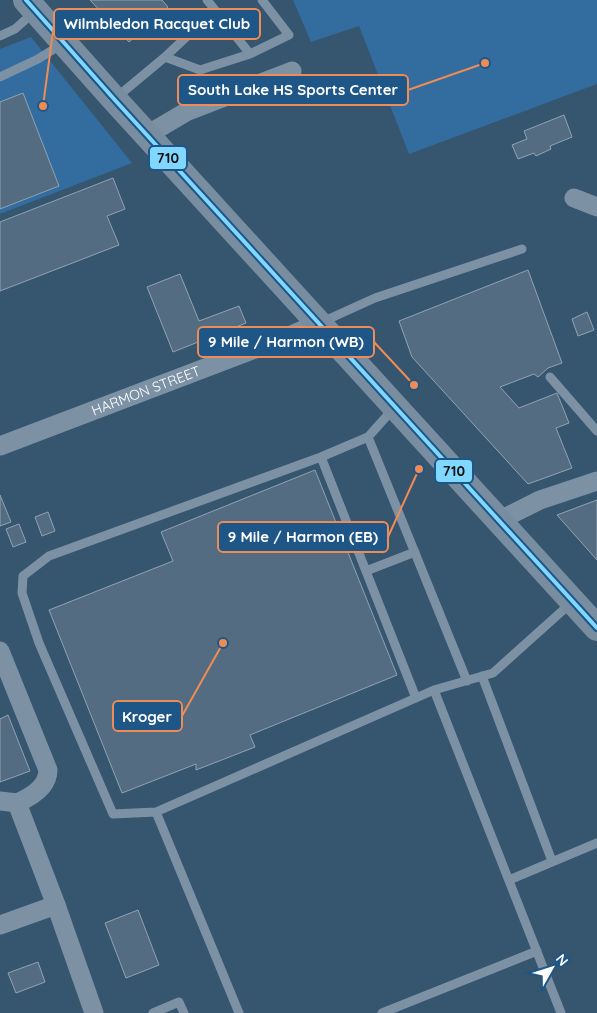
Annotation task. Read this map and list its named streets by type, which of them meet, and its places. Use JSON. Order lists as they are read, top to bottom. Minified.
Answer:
{"streets":{"street":["HARMON STREET"]},"places":["South Lake HS Sports Center","Wilmbledon Racquet Club","9 Mile / Harmon (WB)","9 Mile / Harmon (EB)","Kroger"],"lines":["transit line 710"],"north":"top right"}
